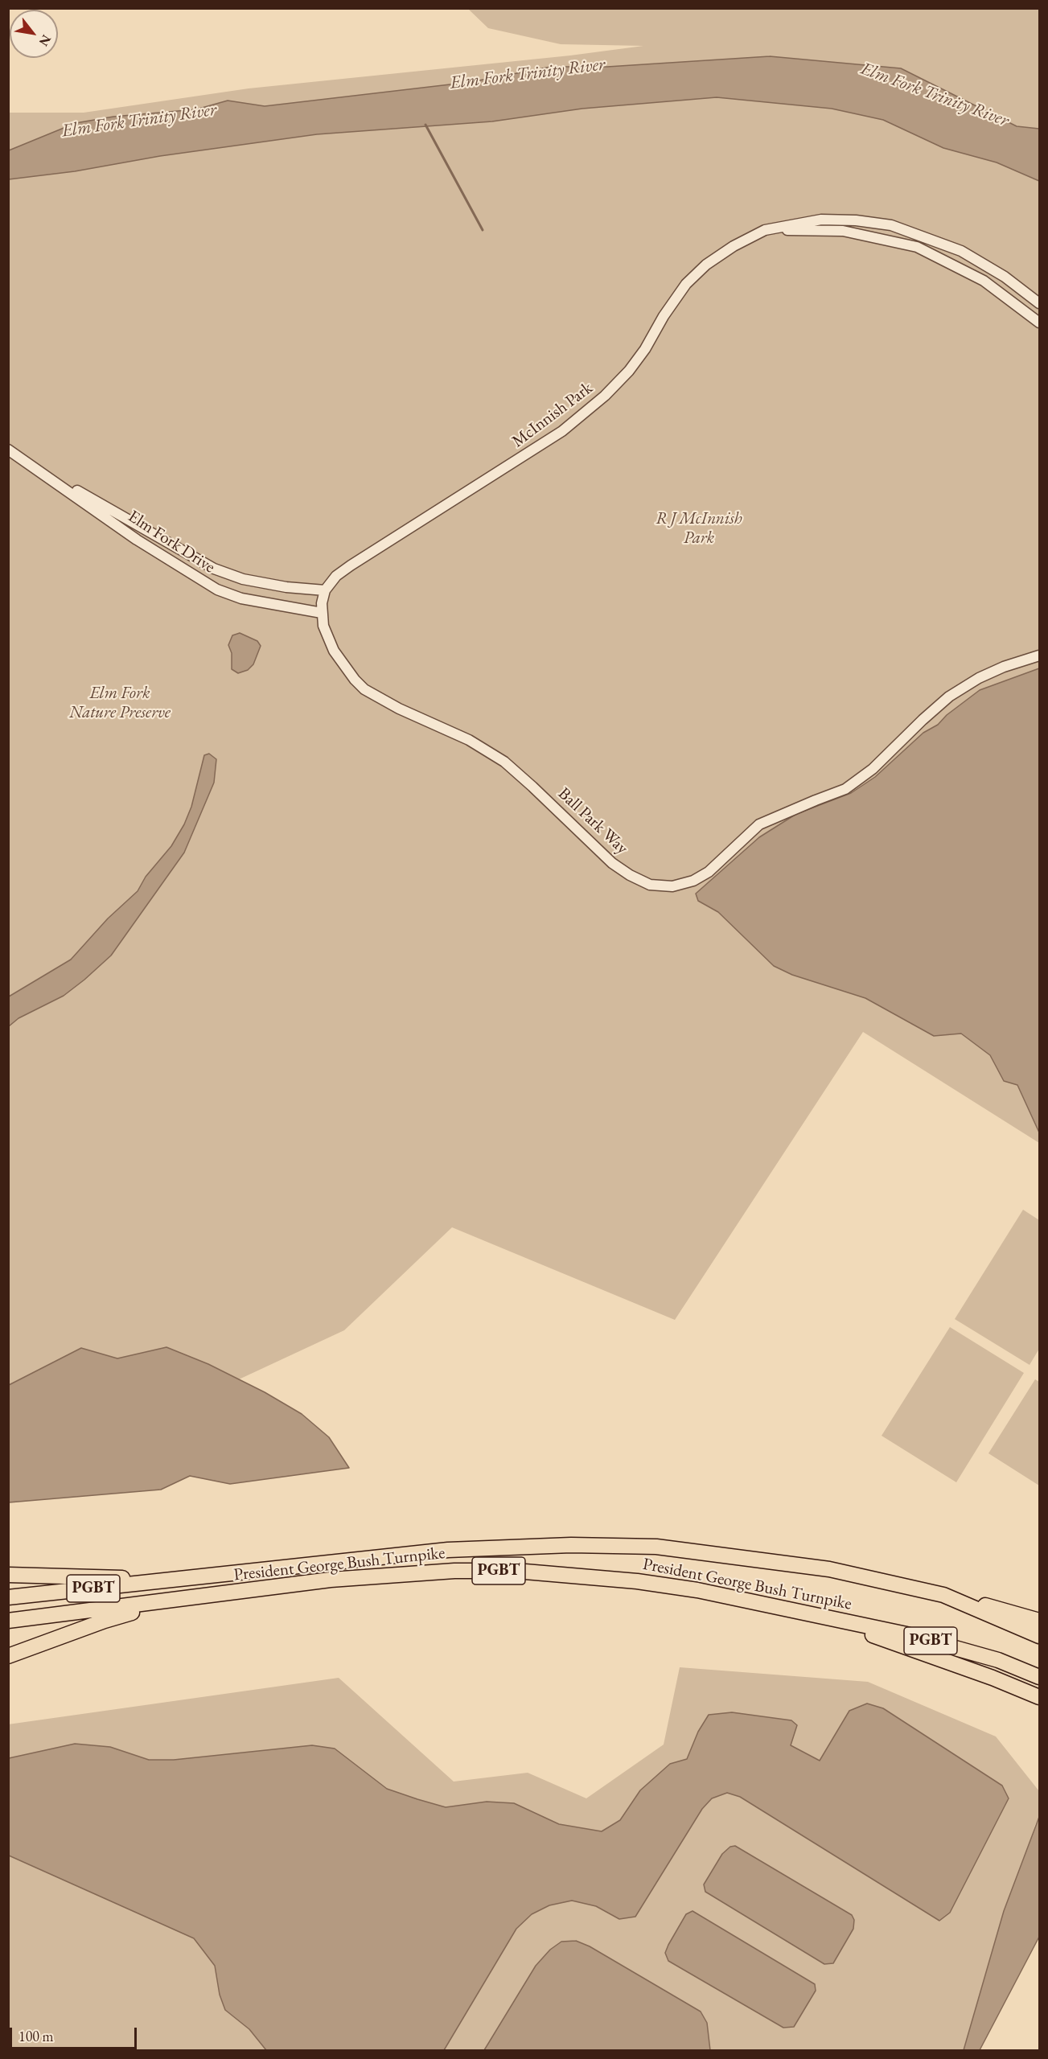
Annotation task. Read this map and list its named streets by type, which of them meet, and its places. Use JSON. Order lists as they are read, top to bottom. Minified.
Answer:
{"streets":{"highway":["President George Bush Turnpike","PGBT"],"street":["McInnish Park","Elm Fork Drive","Ball Park Way"]},"crossings":[["McInnish Park","Elm Fork Drive"],["McInnish Park","Ball Park Way"],["Elm Fork Drive","Ball Park Way"]],"water":["Elm Fork Trinity River"],"parks":["R J McInnish Park","Elm Fork Nature Preserve"],"scale_bar":"100 m","north":"bottom right"}
